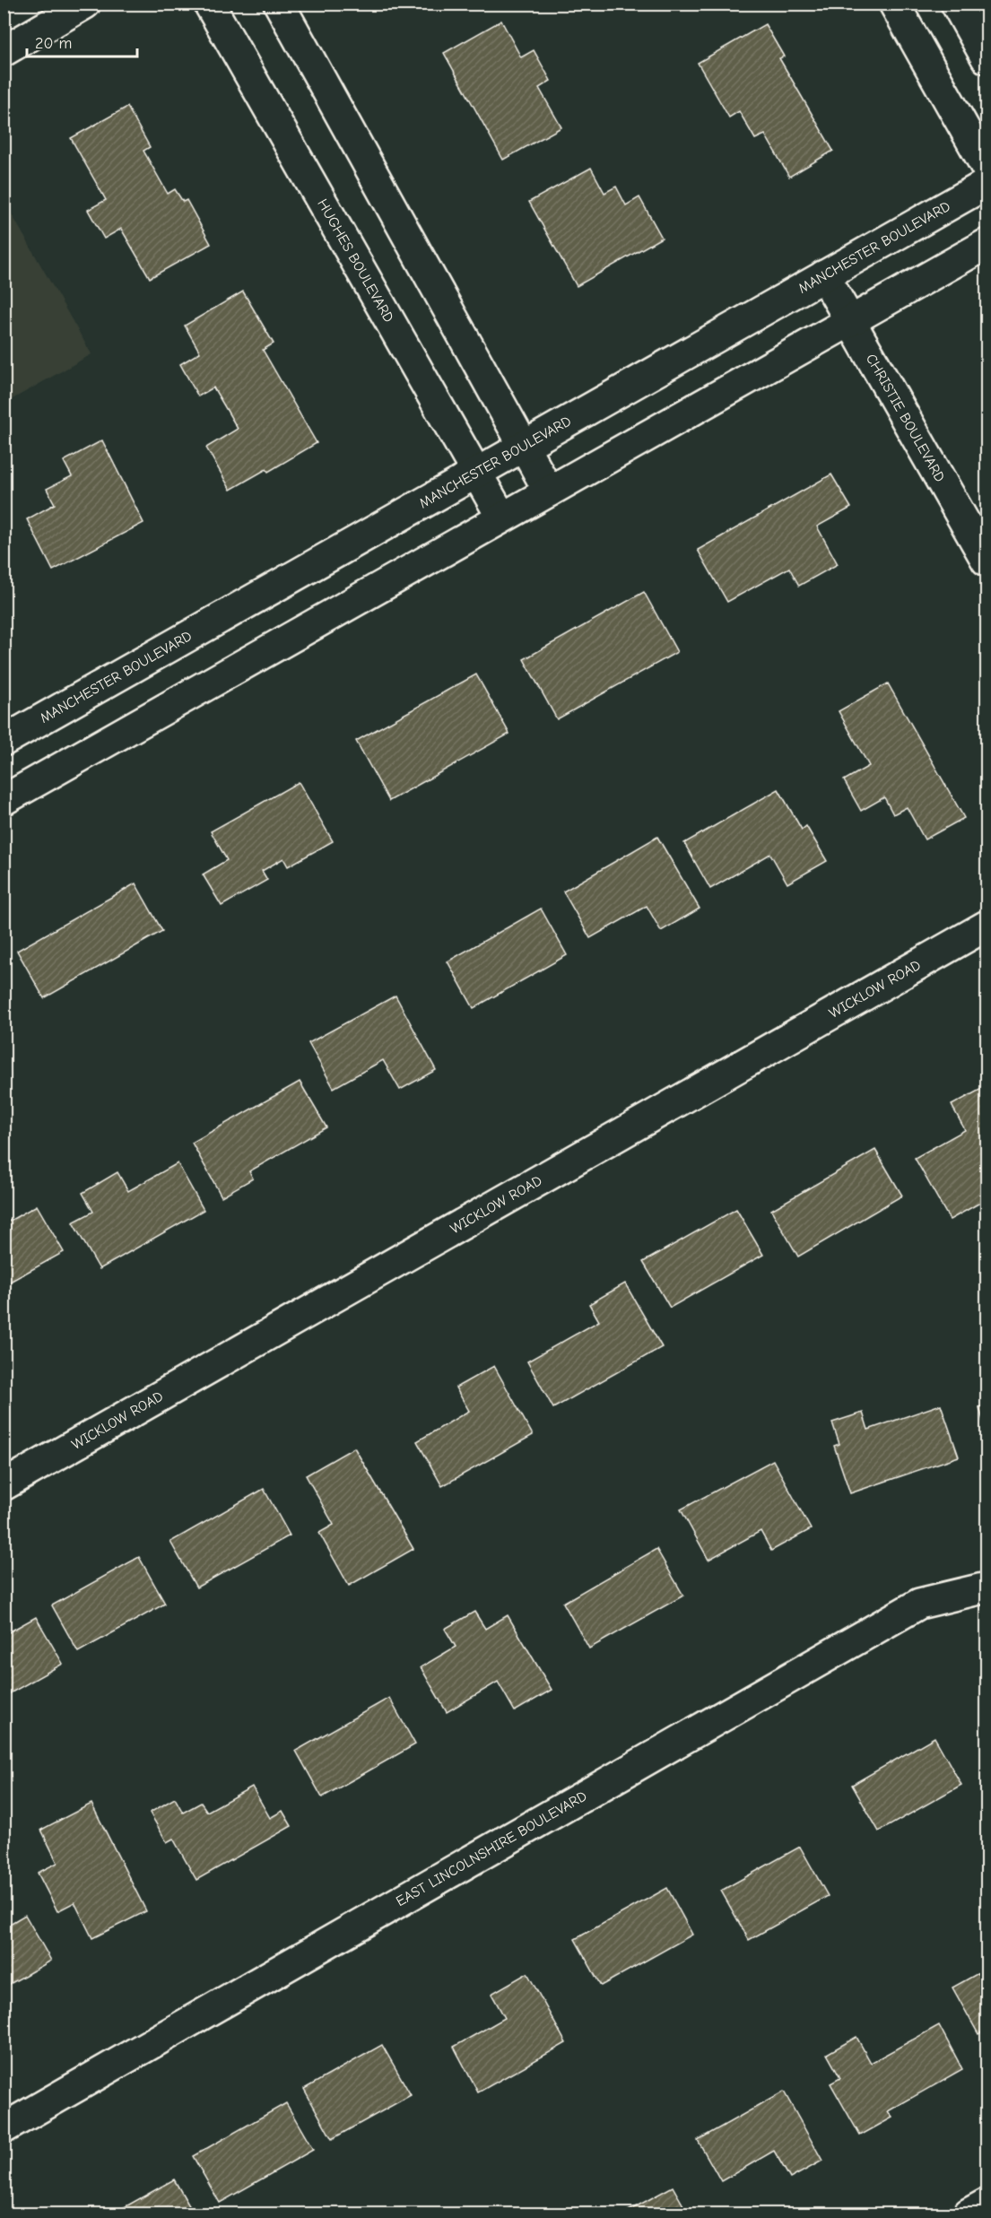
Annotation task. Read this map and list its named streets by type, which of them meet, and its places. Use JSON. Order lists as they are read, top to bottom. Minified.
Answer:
{"streets":{"street":["MANCHESTER BOULEVARD","HUGHES BOULEVARD","CHRISTIE BOULEVARD","WICKLOW ROAD","EAST LINCOLNSHIRE BOULEVARD"]},"crossings":[["MANCHESTER BOULEVARD","HUGHES BOULEVARD"],["MANCHESTER BOULEVARD","CHRISTIE BOULEVARD"]],"scale_bar":"20 m"}
